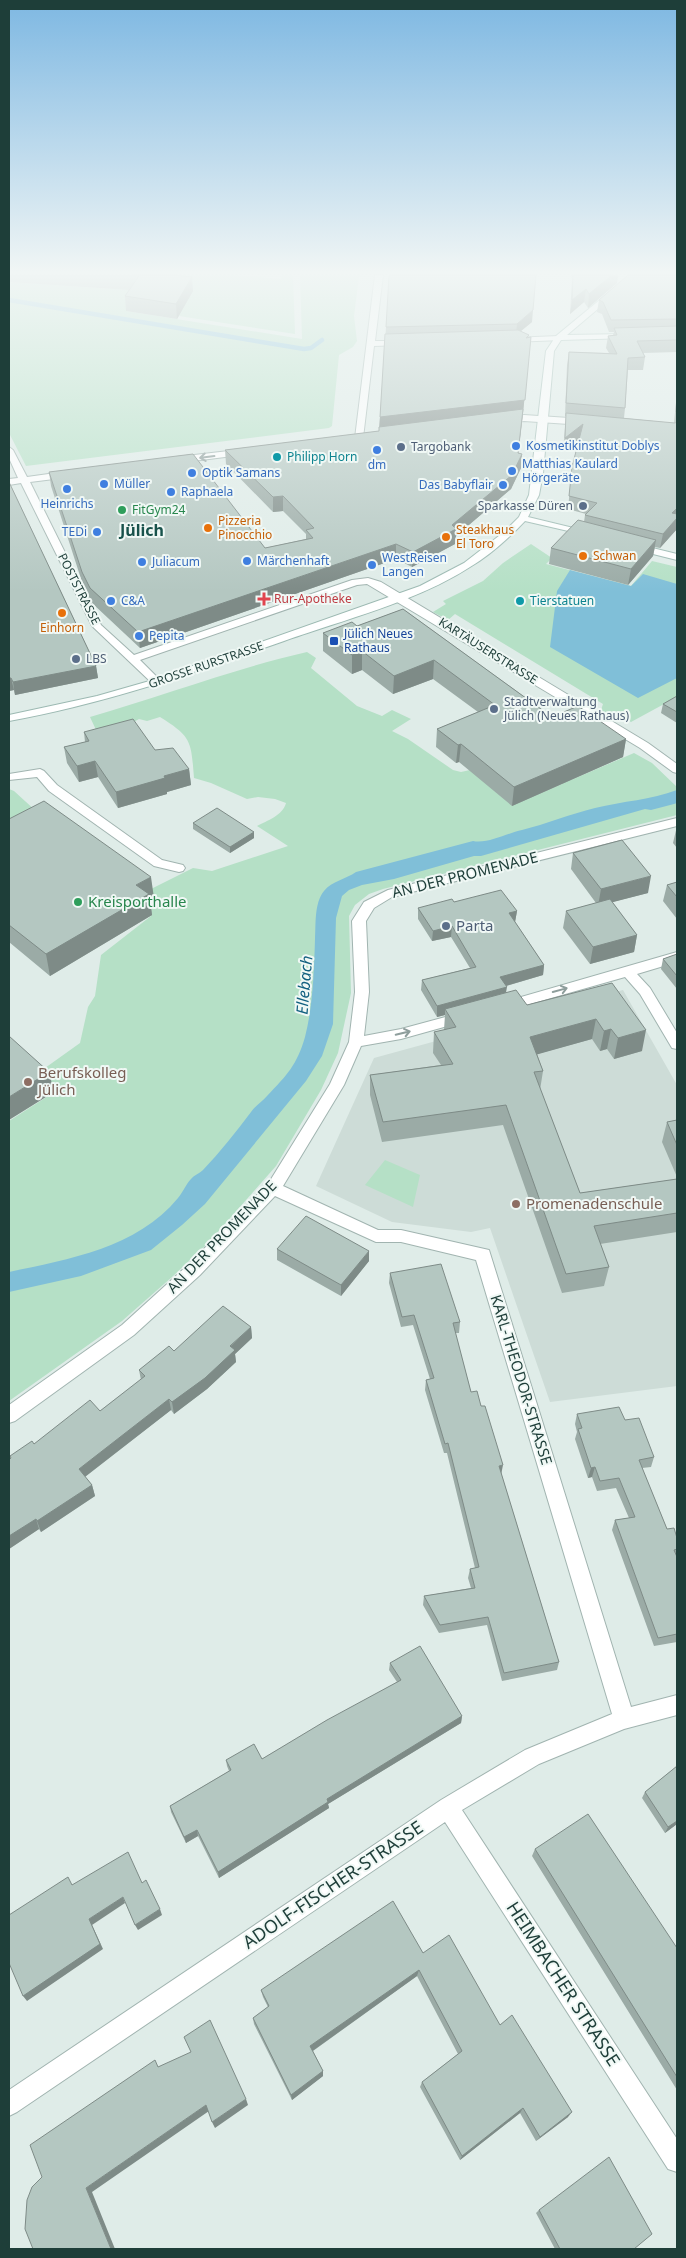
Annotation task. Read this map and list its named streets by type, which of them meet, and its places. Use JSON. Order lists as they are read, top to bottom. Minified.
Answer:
{"streets":{"street":["POSTSTRASSE","KARTÄUSERSTRASSE","GROSSE RURSTRASSE","AN DER PROMENADE","KARL-THEODOR-STRASSE","ADOLF-FISCHER-STRASSE","HEIMBACHER STRASSE"]},"crossings":[["POSTSTRASSE","GROSSE RURSTRASSE"],["KARTÄUSERSTRASSE","GROSSE RURSTRASSE"],["AN DER PROMENADE","KARL-THEODOR-STRASSE"],["KARL-THEODOR-STRASSE","ADOLF-FISCHER-STRASSE"],["ADOLF-FISCHER-STRASSE","HEIMBACHER STRASSE"]],"districts":["Jülich"],"water":["Ellebach"],"places":{"other":["Kosmetikinstitut Doblys","Targobank","dm","Philipp Horn","Matthias Kaulard Hörgeräte","Optik Samans","Müller","Das Babyflair","Heinrichs","Raphaela","Sparkasse Düren","FitGym24","Pizzeria Pinocchio","TEDi","Steakhaus El Toro","Schwan","Märchenhaft","Juliacum","WestReisen Langen","C&A","Tierstatuen","Einhorn","Pepita","LBS","Stadtverwaltung Jülich (Neues Rathaus)","Kreisporthalle","Parta","Berufskolleg Jülich","Promenadenschule"],"health":["Rur-Apotheke"],"transit":["Jülich Neues Rathaus"]}}
